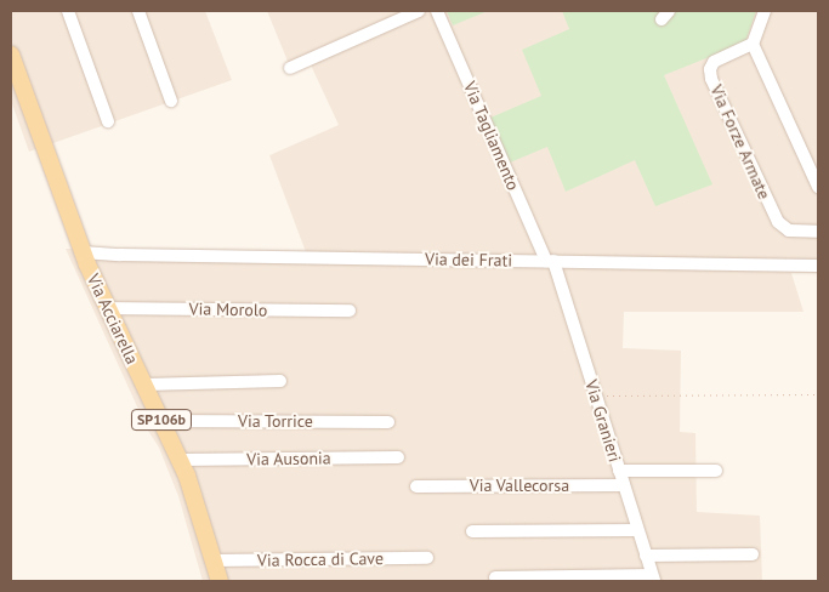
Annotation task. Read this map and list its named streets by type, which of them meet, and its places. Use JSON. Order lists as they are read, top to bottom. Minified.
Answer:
{"streets":{"main road":["Via Acciarella","SP106b"],"street":["Via Tagliamento","Via Forze Armate","Via dei Frati","Via Morolo","Via Torrice","Via Granieri","Via Ausonia","Via Vallecorsa","Via Rocca di Cave"]},"crossings":[["Via Tagliamento","Via dei Frati"],["Via Tagliamento","Via Granieri"],["Via dei Frati","Via Acciarella"],["Via dei Frati","Via Granieri"],["Via Morolo","Via Acciarella"],["Via Acciarella","Via Torrice"],["Via Acciarella","Via Ausonia"],["Via Acciarella","Via Rocca di Cave"],["Via Granieri","Via Vallecorsa"]]}
